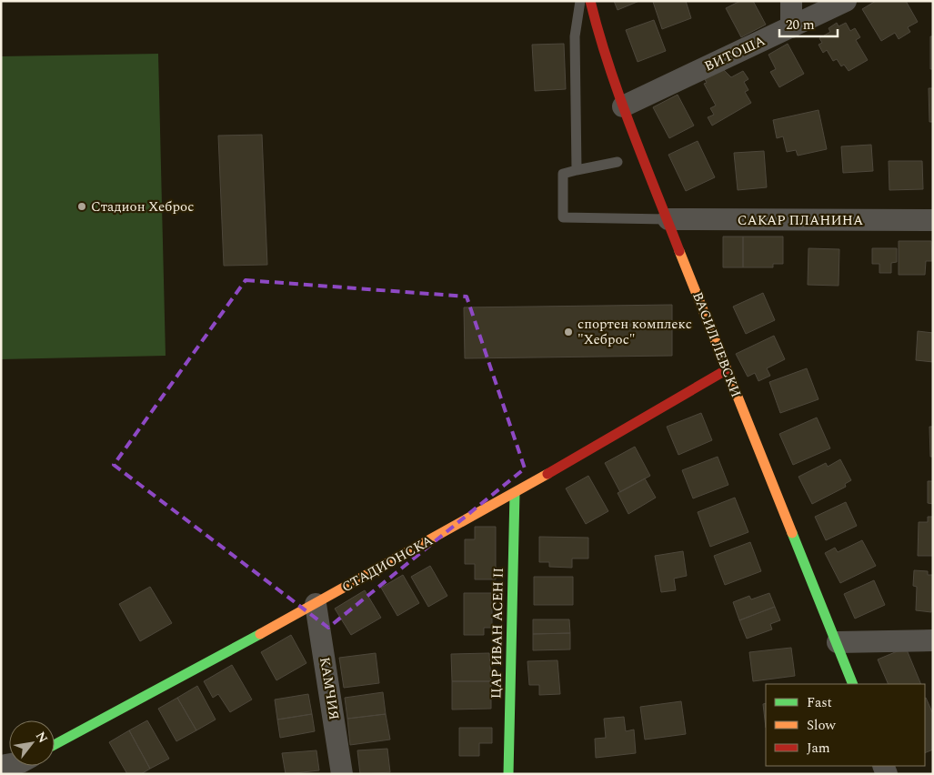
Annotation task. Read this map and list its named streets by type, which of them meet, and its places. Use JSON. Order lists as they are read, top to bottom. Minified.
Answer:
{"streets":{"street":["ВИТОША","САКАР ПЛАНИНА","ВАСИЛ ЛЕВСКИ","СТАДИОНСКА","ЦАР ИВАН АСЕН II","КАМЧИЯ"]},"crossings":[["ВИТОША","ВАСИЛ ЛЕВСКИ"],["САКАР ПЛАНИНА","ВАСИЛ ЛЕВСКИ"],["ВАСИЛ ЛЕВСКИ","СТАДИОНСКА"],["СТАДИОНСКА","ЦАР ИВАН АСЕН II"],["СТАДИОНСКА","КАМЧИЯ"]],"places":["Стадион Хеброс","спортен комплекс \"Хеброс\""],"legend":["Fast","Slow","Jam"],"scale_bar":"20 m","north":"top right"}
